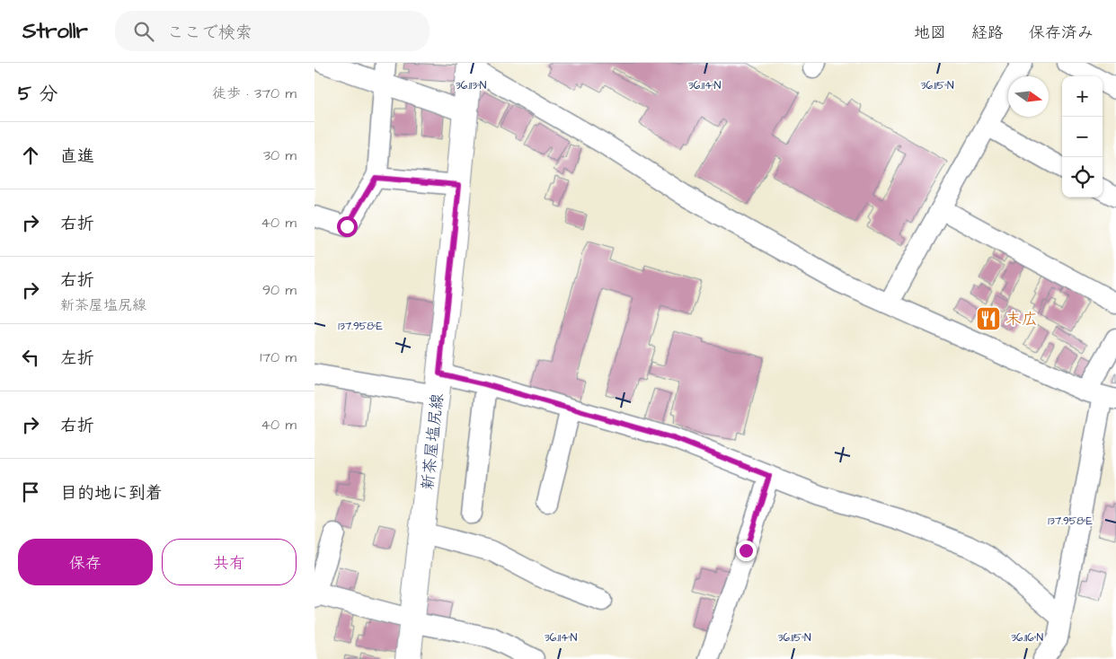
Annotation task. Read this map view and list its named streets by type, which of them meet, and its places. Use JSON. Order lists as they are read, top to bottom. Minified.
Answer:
{"streets":{"main road":["新茶屋塩尻線"]},"places":{"restaurant":["末広"]},"north":"right","page":{"header":"Strollr","search":"ここで検索","nav":["地図","経路","保存済み"],"heading":["5 分","徒歩 · 370 m"],"map_buttons":["+","−"],"list":[["直進","30 m"],["右折","40 m"],["右折","新茶屋塩尻線","90 m"],["左折","170 m"],["右折","40 m"],"目的地に到着"],"buttons":["保存","共有"]},"coordinates":["36.113°N","36.114°N","36.115°N","137.958°E","36.116°N"]}
